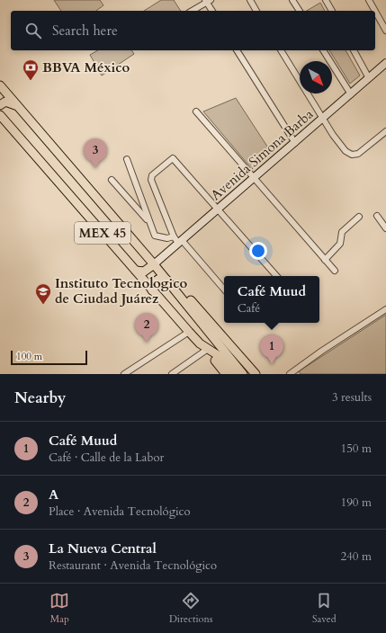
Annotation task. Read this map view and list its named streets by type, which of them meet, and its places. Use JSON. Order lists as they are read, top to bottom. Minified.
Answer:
{"streets":{"main road":["Avenida Simona Barba","MEX 45"]},"crossings":[["Avenida Simona Barba","MEX 45"]],"places":{"bank":["BBVA México"],"school or university":["Instituto Tecnologico de Ciudad Juárez"]},"scale_bar":"100 m","north":"bottom right","page":{"search":"Search here","pins":["3","2","1"],"popup":["Café Muud","Café"],"scale":"100 m","heading":["Nearby","3 results"],"list":[{"mark":"1","name":"Café Muud","note":"Café · Calle de la Labor","value":"150 m"},{"mark":"2","name":"A","note":"Place · Avenida Tecnológico","value":"190 m"},{"mark":"3","name":"La Nueva Central","note":"Restaurant · Avenida Tecnológico","value":"240 m"}],"nav":["Map","Directions","Saved"]}}
